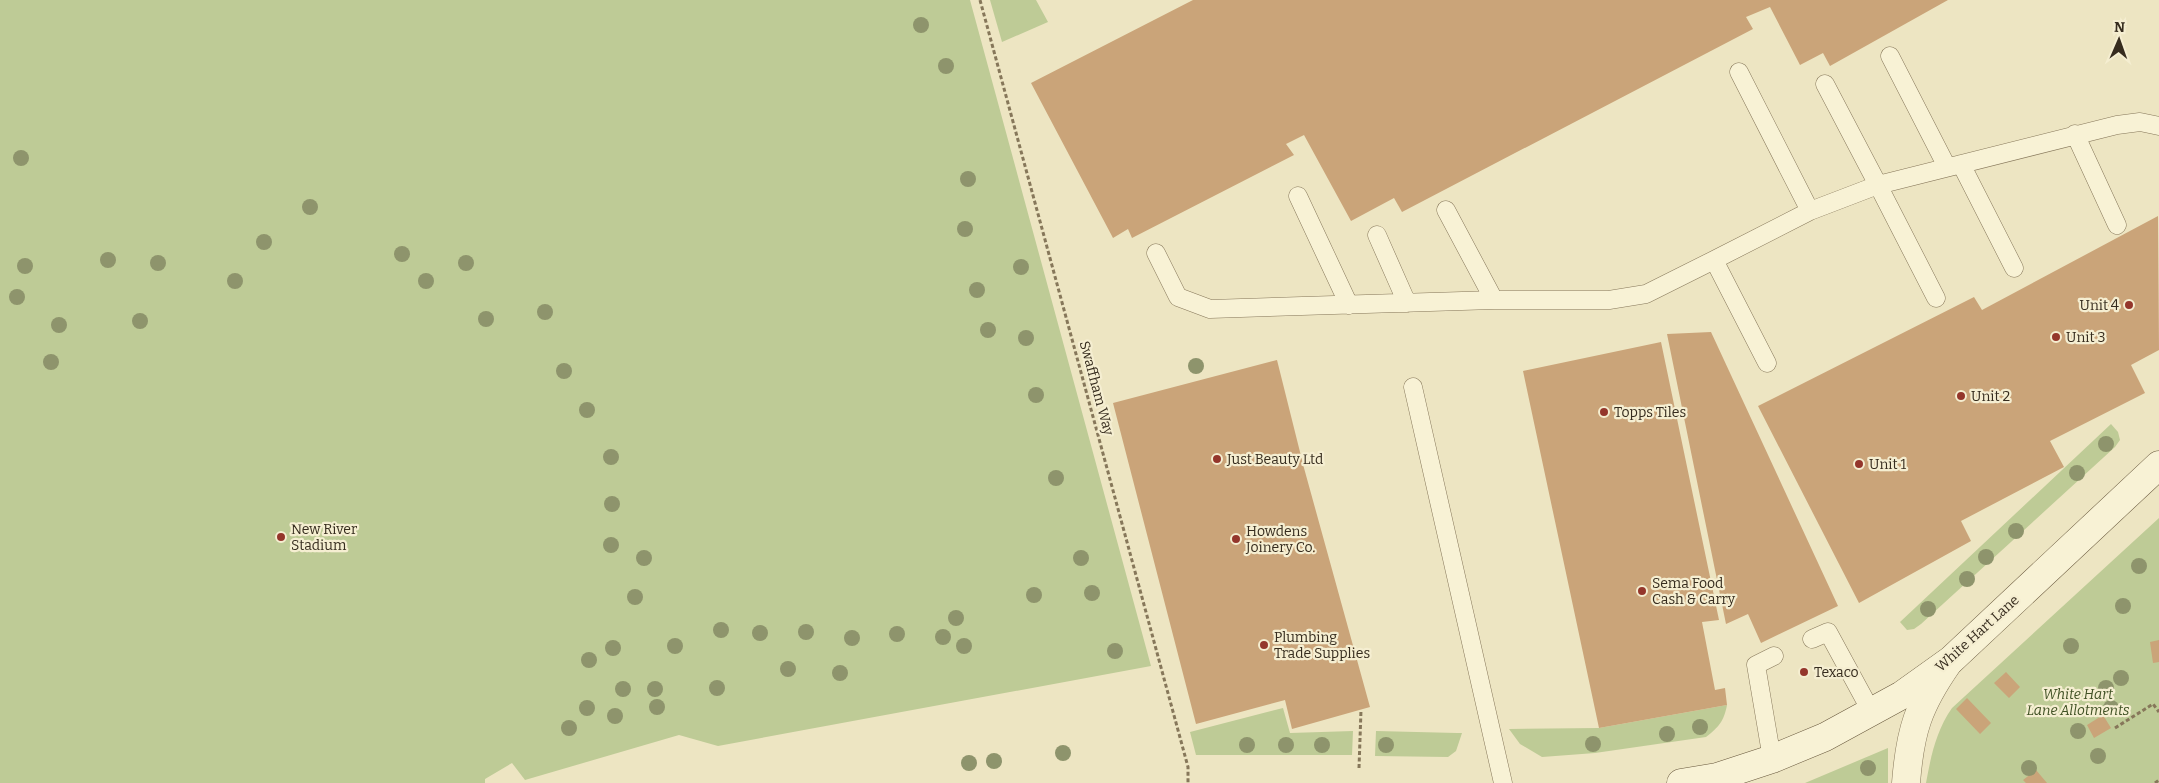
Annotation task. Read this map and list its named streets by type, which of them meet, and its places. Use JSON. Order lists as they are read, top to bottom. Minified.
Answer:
{"streets":{"street":["White Hart Lane"],"path":["Swaffham Way"]},"parks":["White Hart Lane Allotments"],"places":["Unit 4","Unit 3","Unit 2","Topps Tiles","Just Beauty Ltd","Unit 1","New River Stadium","Howdens Joinery Co.","Sema Food Cash & Carry","Plumbing Trade Supplies","Texaco"],"north":"top"}
